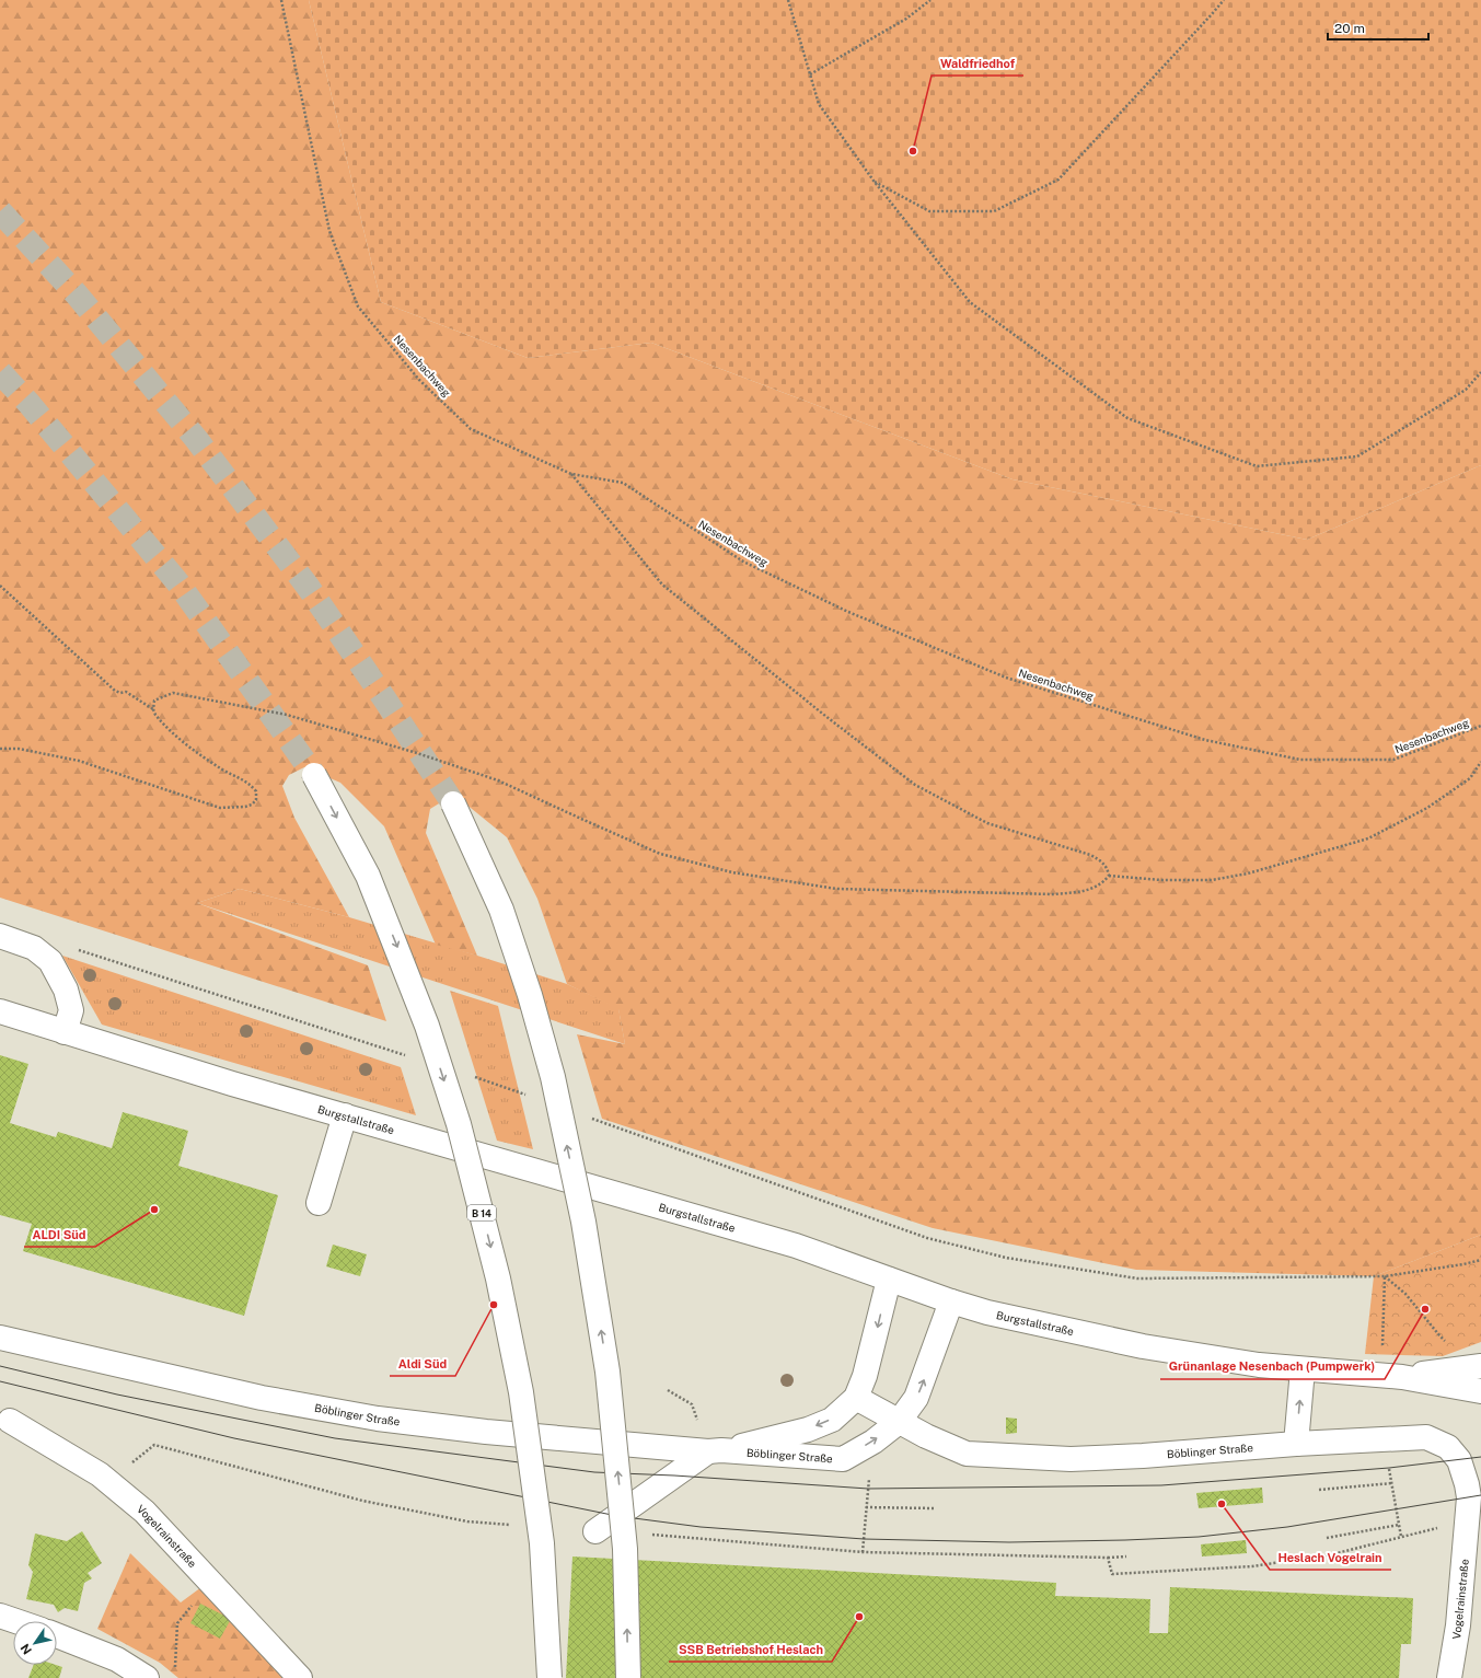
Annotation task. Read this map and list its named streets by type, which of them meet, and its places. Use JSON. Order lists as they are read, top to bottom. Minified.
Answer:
{"streets":{"main road":["Burgstallstraße","B 14","Böblinger Straße","Vogelrainstraße"],"path":["Nesenbachweg"]},"crossings":[["Burgstallstraße","Böblinger Straße"],["Böblinger Straße","Vogelrainstraße"]],"places":["Waldfriedhof","ALDI Süd","Aldi Süd","Grünanlage Nesenbach (Pumpwerk)","Heslach Vogelrain","SSB Betriebshof Heslach"],"scale_bar":"20 m","north":"bottom left"}
